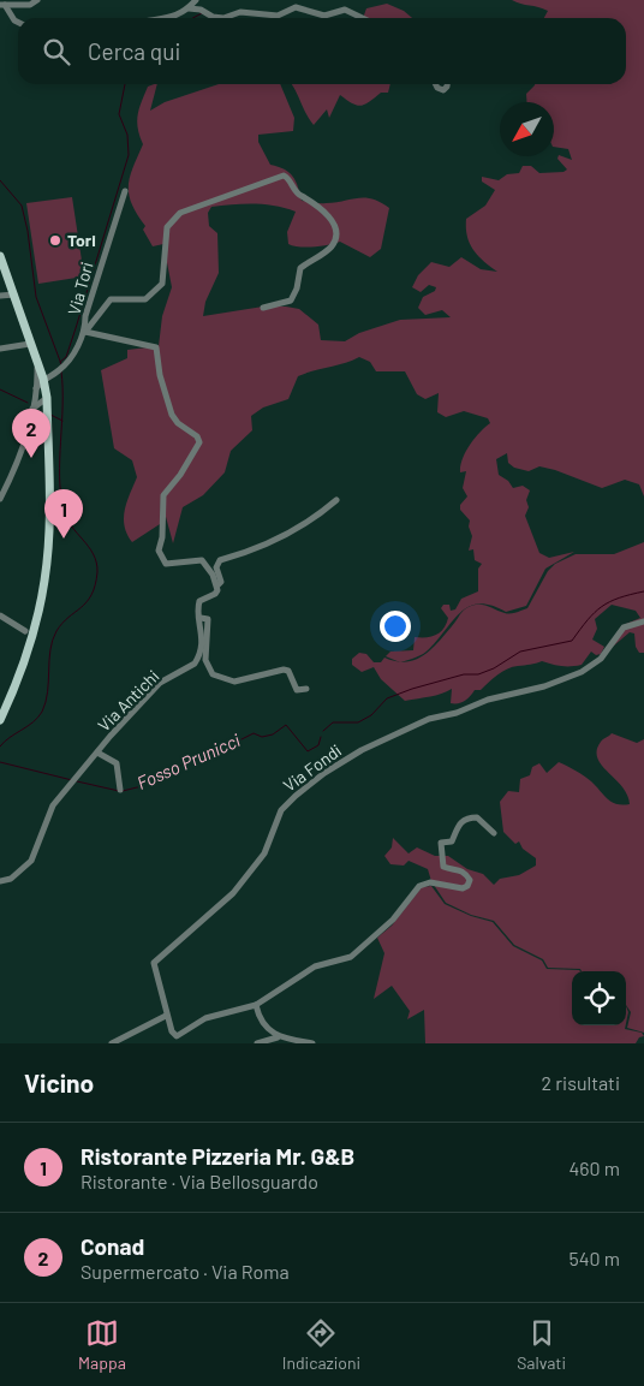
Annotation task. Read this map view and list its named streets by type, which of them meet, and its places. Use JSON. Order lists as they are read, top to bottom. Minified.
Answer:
{"streets":{"street":["Via Tori","Via Antichi","Via Fondi"]},"water":["Fosso Prunicci"],"places":["Tori"],"north":"bottom left","page":{"search":"Cerca qui","pins":["2","1"],"heading":["Vicino","2 risultati"],"list":[{"mark":"1","name":"Ristorante Pizzeria Mr. G&B","note":"Ristorante · Via Bellosguardo","value":"460 m"},{"mark":"2","name":"Conad","note":"Supermercato · Via Roma","value":"540 m"}],"nav":["Mappa","Indicazioni","Salvati"]}}
